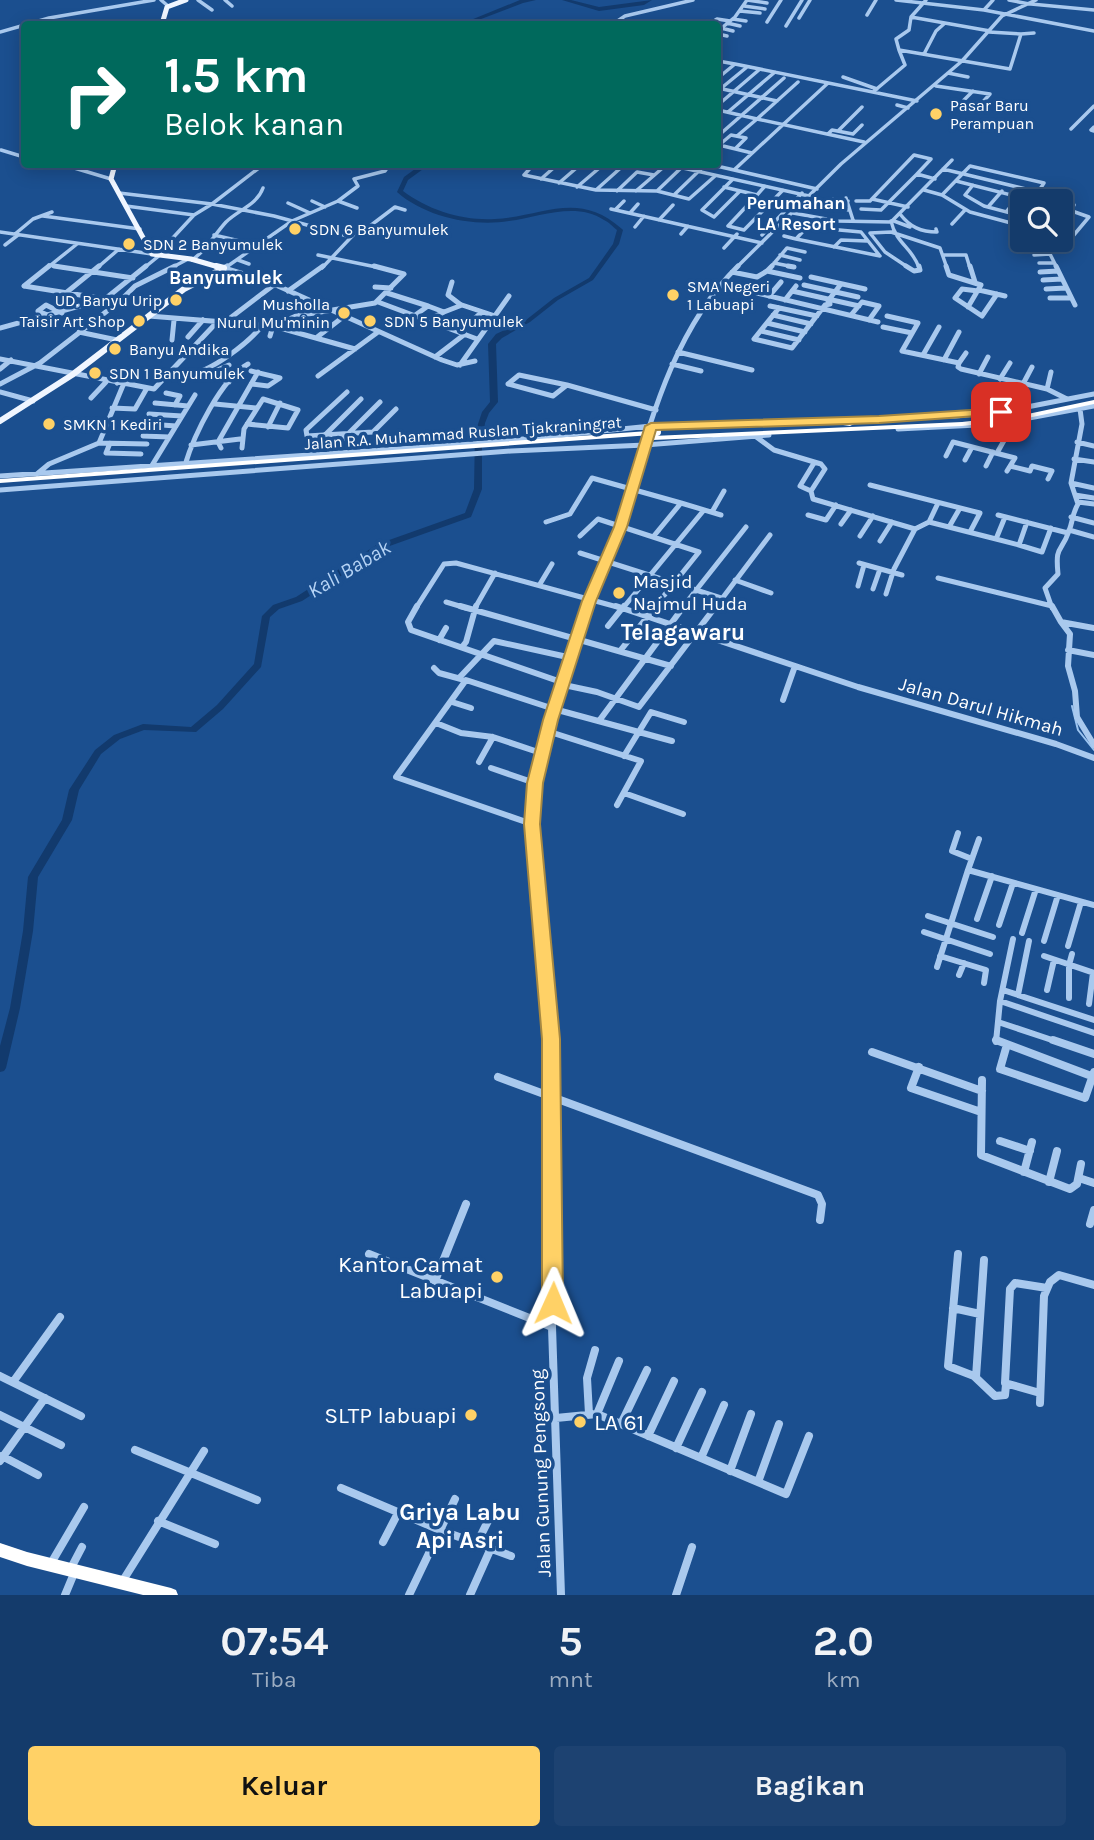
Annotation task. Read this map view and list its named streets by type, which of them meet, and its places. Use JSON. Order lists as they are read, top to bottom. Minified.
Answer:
{"streets":{"highway":["Jalan R.A. Muhammad Ruslan Tjakraningrat"],"street":["Jalan Darul Hikmah","Jalan Gunung Pengsong"]},"crossings":[["Jalan R.A. Muhammad Ruslan Tjakraningrat","Jalan Gunung Pengsong"],["Jalan Darul Hikmah","Jalan Gunung Pengsong"]],"districts":["Perumahan LA Resort","Banyumulek","Telagawaru","Griya Labu Api Asri"],"water":["Kali Babak"],"places":["Pasar Baru Perampuan","SDN 6 Banyumulek","SDN 2 Banyumulek","SMA Negeri 1 Labuapi","UD. Banyu Urip","Musholla Nurul Mu'minin","Taisir Art Shop","SDN 5 Banyumulek","Banyu Andika","SDN 1 Banyumulek","SMKN 1 Kediri","Masjid Najmul Huda","Kantor Camat Labuapi","SLTP labuapi","LA 61"],"page":{"turn":["1.5 km","Belok kanan"],"eta":["07:54","Tiba","5","mnt","2.0","km"],"buttons":["Keluar","Bagikan"]}}
